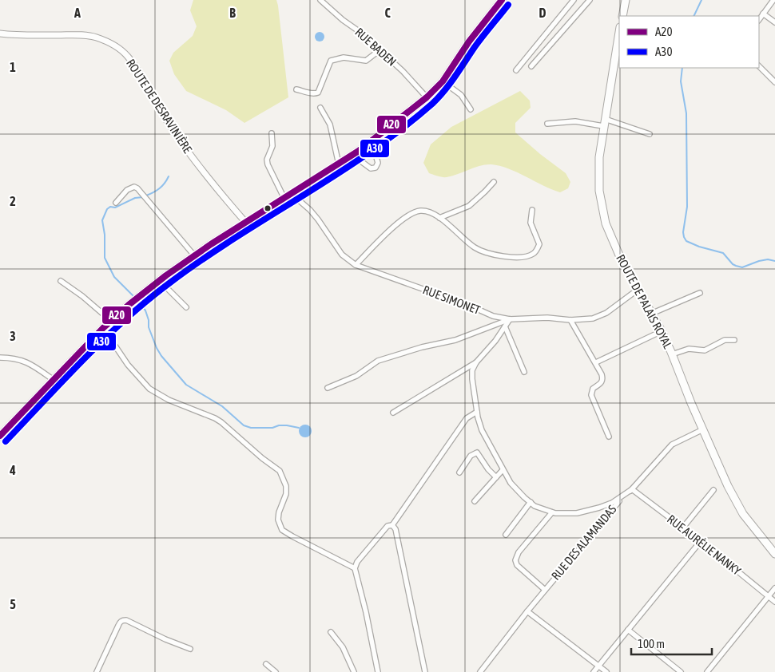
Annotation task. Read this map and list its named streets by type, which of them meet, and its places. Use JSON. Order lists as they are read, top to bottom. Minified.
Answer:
{"streets":{"main road":["ROUTE DE PALAIS ROYAL"],"street":["RUE BADEN","ROUTE DE DESRAVINIÈRE","RUE SIMONET","RUE DES ALAMANDAS","RUE AURÉLIE NANKY"]},"crossings":[["RUE SIMONET","ROUTE DE PALAIS ROYAL"],["ROUTE DE PALAIS ROYAL","RUE DES ALAMANDAS"],["RUE DES ALAMANDAS","RUE AURÉLIE NANKY"]],"lines":["transit line A20","transit line A30"],"legend":["A20","A30"],"scale_bar":"100 m","grid":{"columns":["A","B","C","D"],"rows":["1","2","3","4","5"]}}
